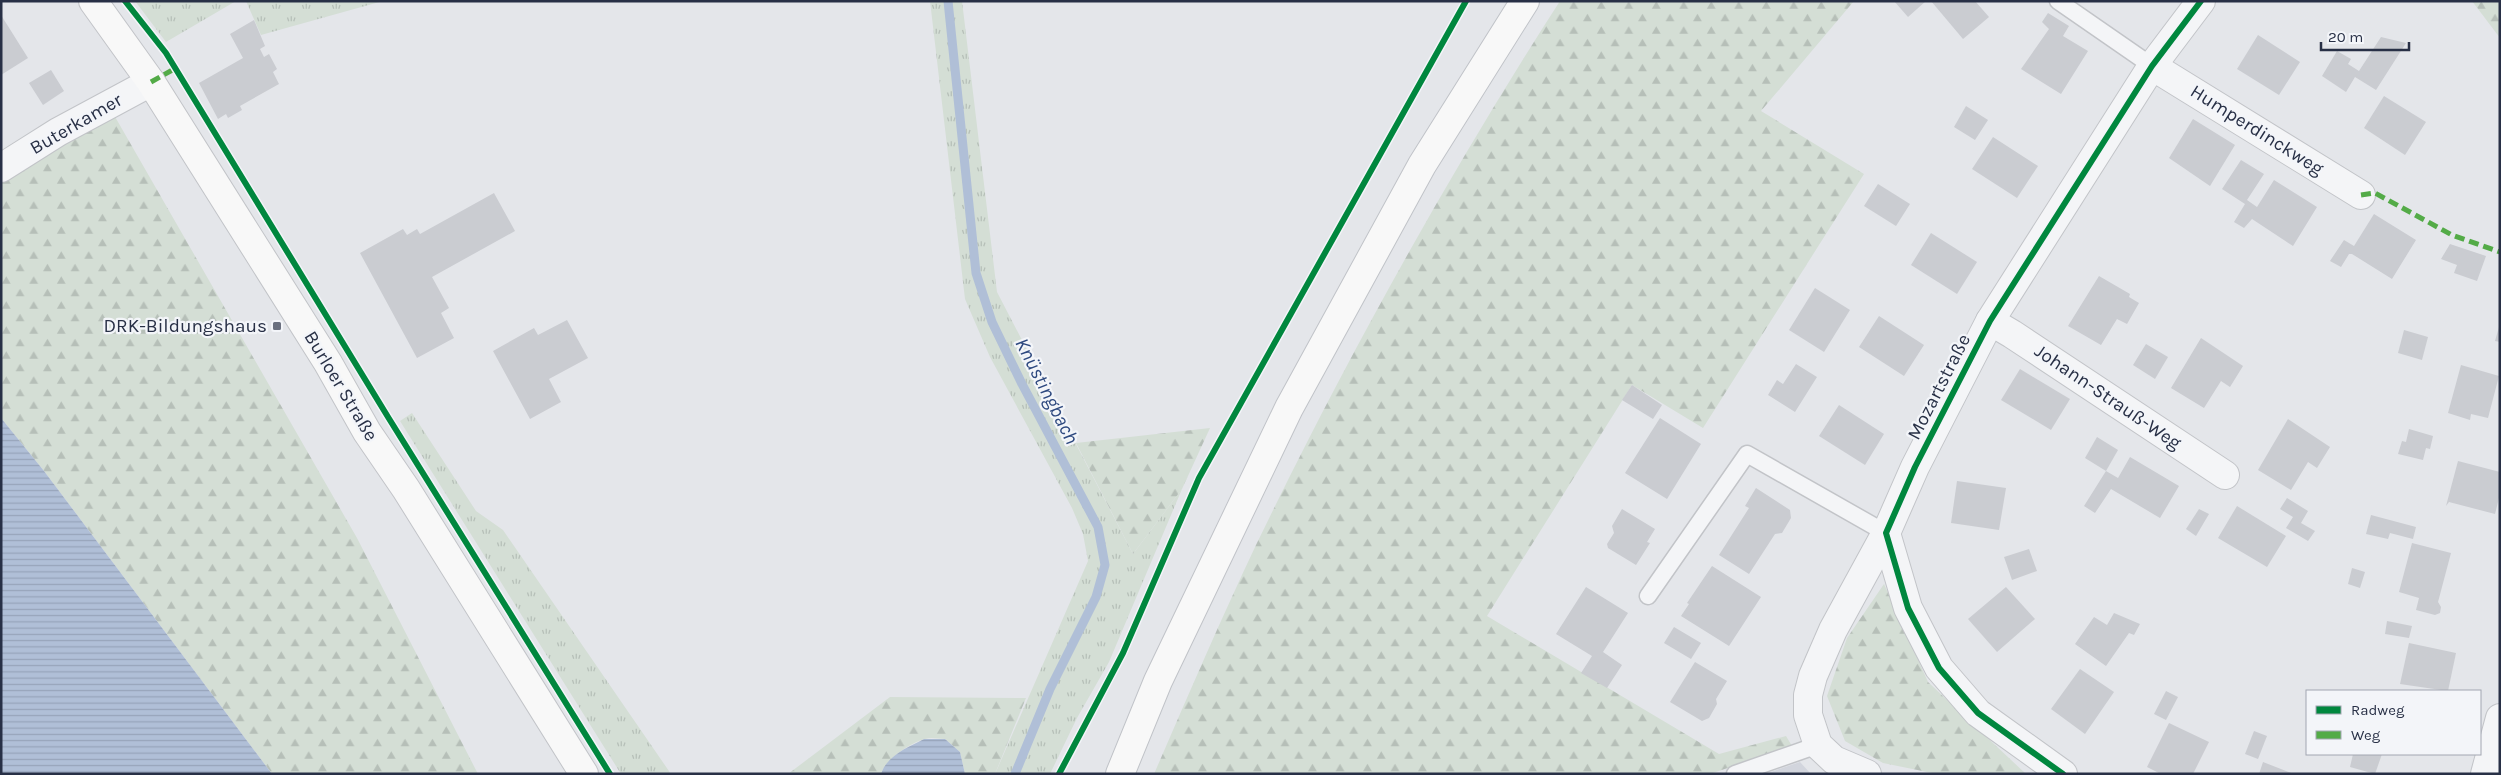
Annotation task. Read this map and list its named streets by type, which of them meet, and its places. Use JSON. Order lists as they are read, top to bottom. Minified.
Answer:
{"streets":{"main road":["Burloer Straße"],"street":["Buterkamer","Humperdinckweg","Mozartstraße","Johann-Strauß-Weg"]},"crossings":[["Buterkamer","Burloer Straße"],["Humperdinckweg","Mozartstraße"],["Mozartstraße","Johann-Strauß-Weg"]],"water":["Knüstingbach"],"places":{"transit":["DRK-Bildungshaus"]},"legend":["Radweg","Weg"],"scale_bar":"20 m"}
